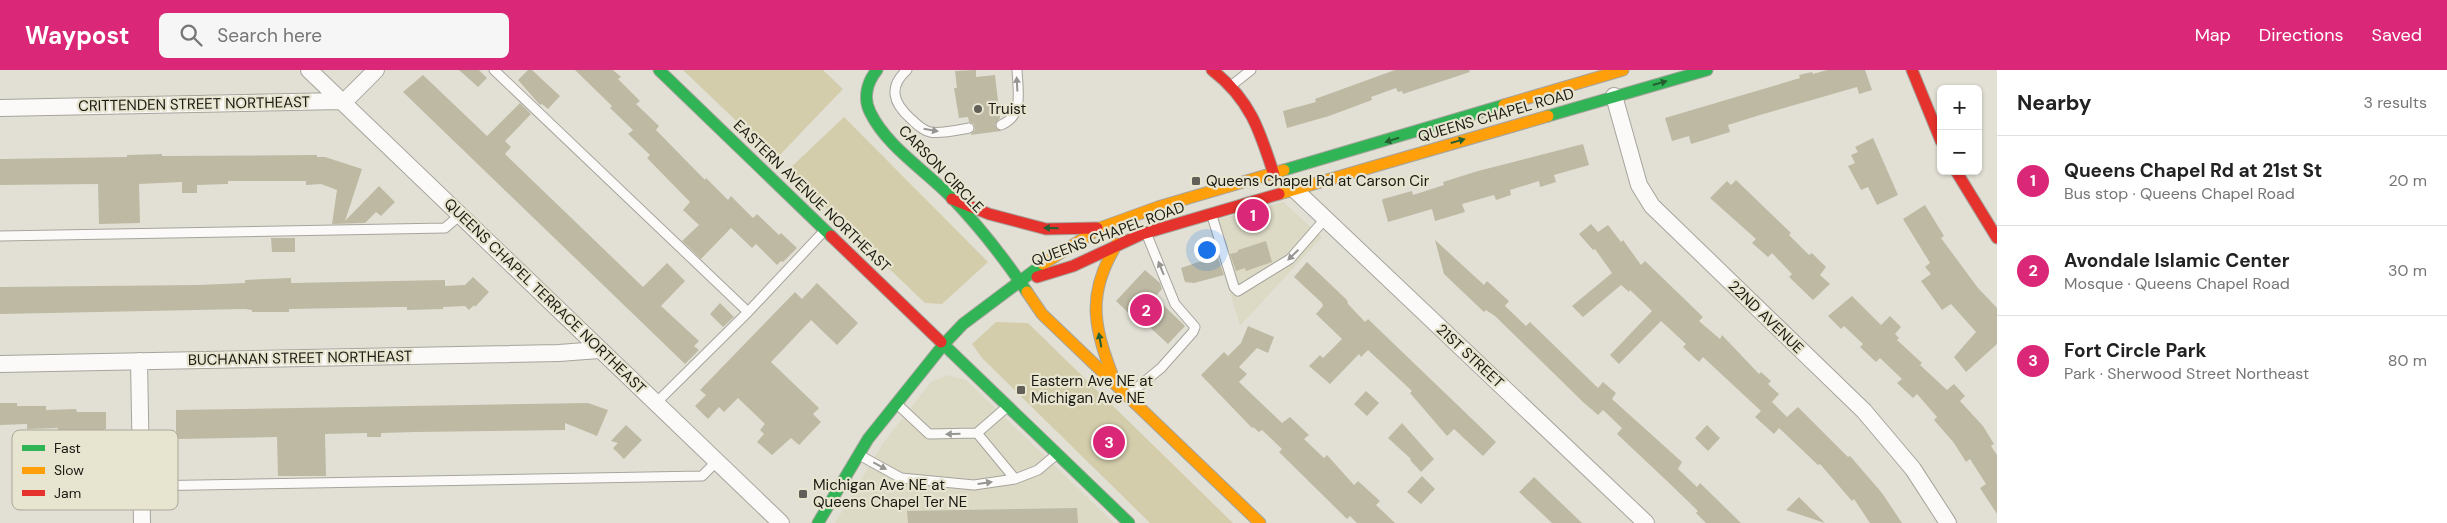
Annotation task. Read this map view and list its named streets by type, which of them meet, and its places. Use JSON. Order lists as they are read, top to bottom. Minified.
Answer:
{"streets":{"main road":["QUEENS CHAPEL ROAD","CARSON CIRCLE","EASTERN AVENUE NORTHEAST"],"street":["CRITTENDEN STREET NORTHEAST","QUEENS CHAPEL TERRACE NORTHEAST","22ND AVENUE","21ST STREET","BUCHANAN STREET NORTHEAST"]},"crossings":[["CRITTENDEN STREET NORTHEAST","QUEENS CHAPEL TERRACE NORTHEAST"],["QUEENS CHAPEL ROAD","CARSON CIRCLE"],["QUEENS CHAPEL ROAD","22ND AVENUE"],["QUEENS CHAPEL ROAD","21ST STREET"],["QUEENS CHAPEL TERRACE NORTHEAST","BUCHANAN STREET NORTHEAST"]],"places":{"other":["Truist"],"transit":["Queens Chapel Rd at Carson Cir","Eastern Ave NE at Michigan Ave NE","Michigan Ave NE at Queens Chapel Ter NE"]},"legend":["Fast","Slow","Jam"],"page":{"header":"Waypost","search":"Search here","nav":["Map","Directions","Saved"],"heading":["Nearby","3 results"],"map_buttons":["+","−"],"list":[{"mark":"1","name":"Queens Chapel Rd at 21st St","note":"Bus stop · Queens Chapel Road","value":"20 m"},{"mark":"2","name":"Avondale Islamic Center","note":"Mosque · Queens Chapel Road","value":"30 m"},{"mark":"3","name":"Fort Circle Park","note":"Park · Sherwood Street Northeast","value":"80 m"}],"pins":["1","2","3"]}}
